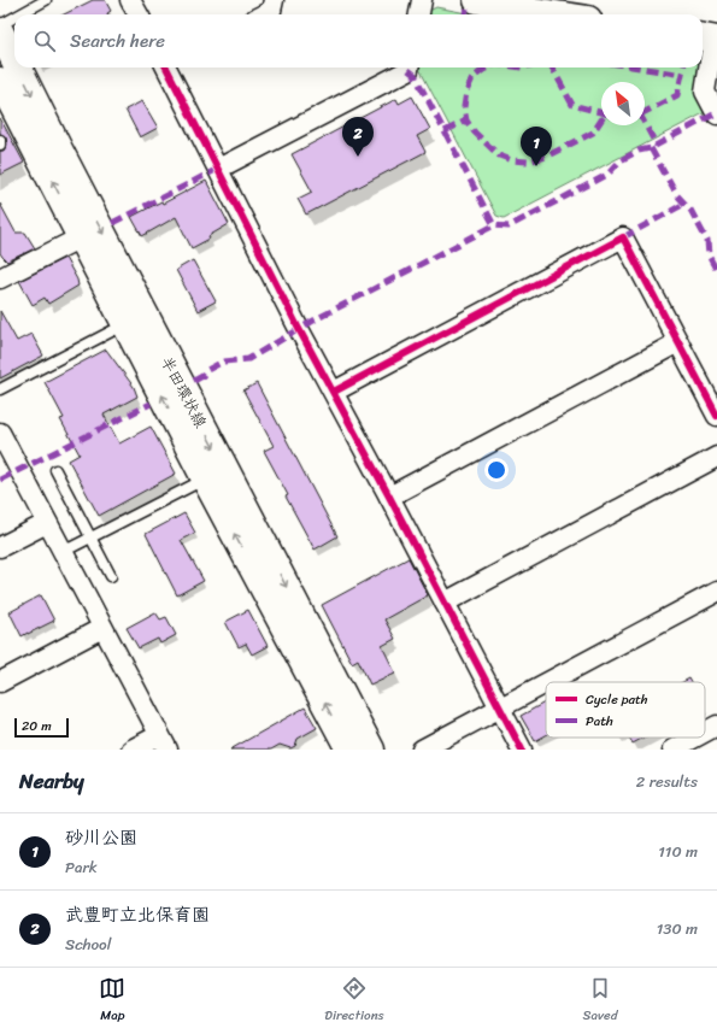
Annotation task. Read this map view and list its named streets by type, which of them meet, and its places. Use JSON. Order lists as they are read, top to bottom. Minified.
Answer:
{"streets":{"main road":["半田環状線"]},"legend":["Cycle path","Path"],"scale_bar":"20 m","north":"top left","page":{"search":"Search here","pins":["2","1"],"scale":"20 m","heading":["Nearby","2 results"],"list":[{"mark":"1","name":"砂川公園","note":"Park","value":"110 m"},{"mark":"2","name":"武豊町立北保育園","note":"School","value":"130 m"}],"nav":["Map","Directions","Saved"]}}
